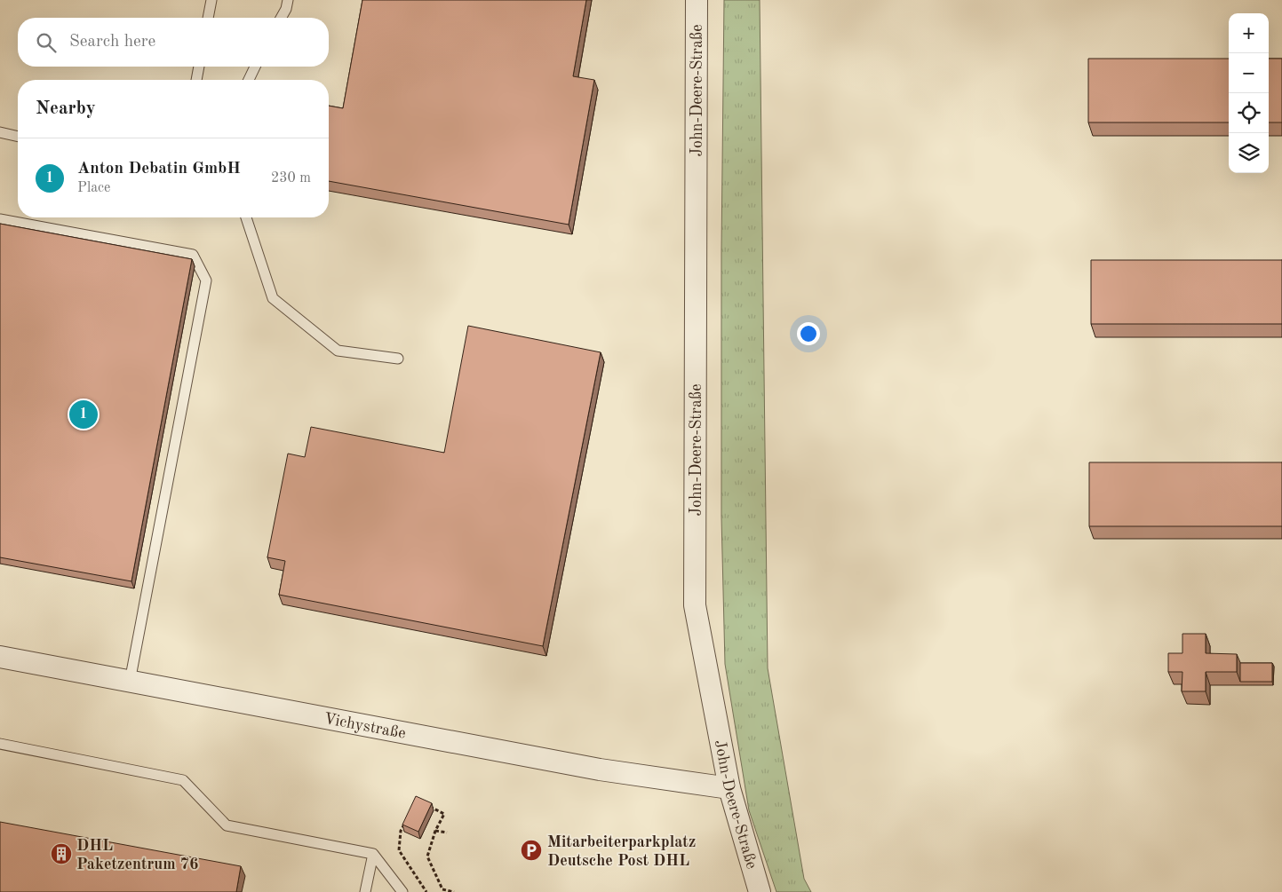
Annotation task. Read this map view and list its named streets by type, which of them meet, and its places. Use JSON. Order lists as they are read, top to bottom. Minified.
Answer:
{"streets":{"street":["John-Deere-Straße","Vichystraße"]},"crossings":[["John-Deere-Straße","Vichystraße"]],"places":{"parking":["Mitarbeiterparkplatz Deutsche Post DHL"],"building":["DHL Paketzentrum 76"]},"page":{"map_buttons":["+","−"],"search":"Search here","heading":"Nearby","list":[{"mark":"1","name":"Anton Debatin GmbH","note":"Place","value":"230 m"}],"pins":"1"}}
